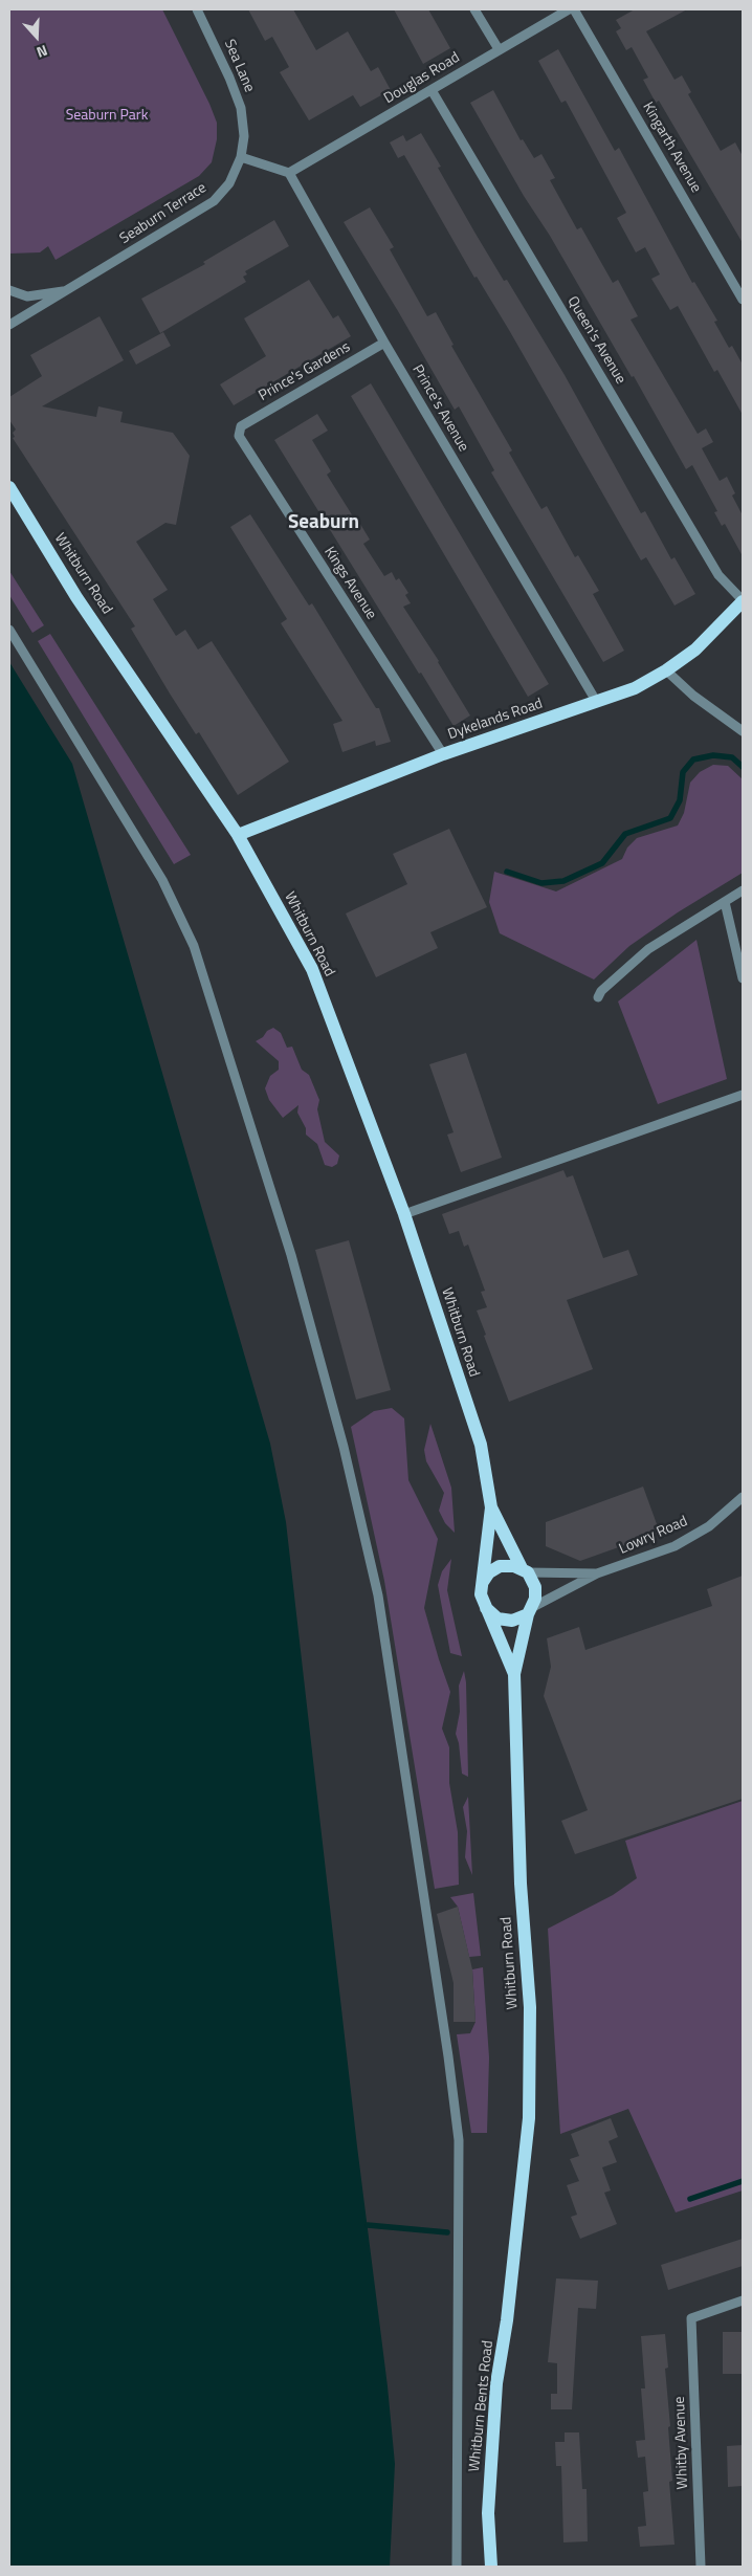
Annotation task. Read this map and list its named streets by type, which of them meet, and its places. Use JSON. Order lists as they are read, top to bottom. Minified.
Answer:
{"streets":{"main road":["Whitburn Road","Dykelands Road","Whitburn Bents Road"],"street":["Sea Lane","Douglas Road","Kingarth Avenue","Seaburn Terrace","Queen's Avenue","Prince's Gardens","Prince's Avenue","Kings Avenue","Lowry Road","Whitby Avenue"]},"crossings":[["Sea Lane","Seaburn Terrace"],["Douglas Road","Queen's Avenue"],["Douglas Road","Prince's Avenue"],["Queen's Avenue","Dykelands Road"],["Prince's Gardens","Prince's Avenue"],["Prince's Gardens","Kings Avenue"],["Prince's Avenue","Dykelands Road"],["Whitburn Road","Dykelands Road"],["Whitburn Road","Whitburn Bents Road"],["Kings Avenue","Dykelands Road"]],"districts":["Seaburn"],"parks":["Seaburn Park"],"north":"bottom"}
